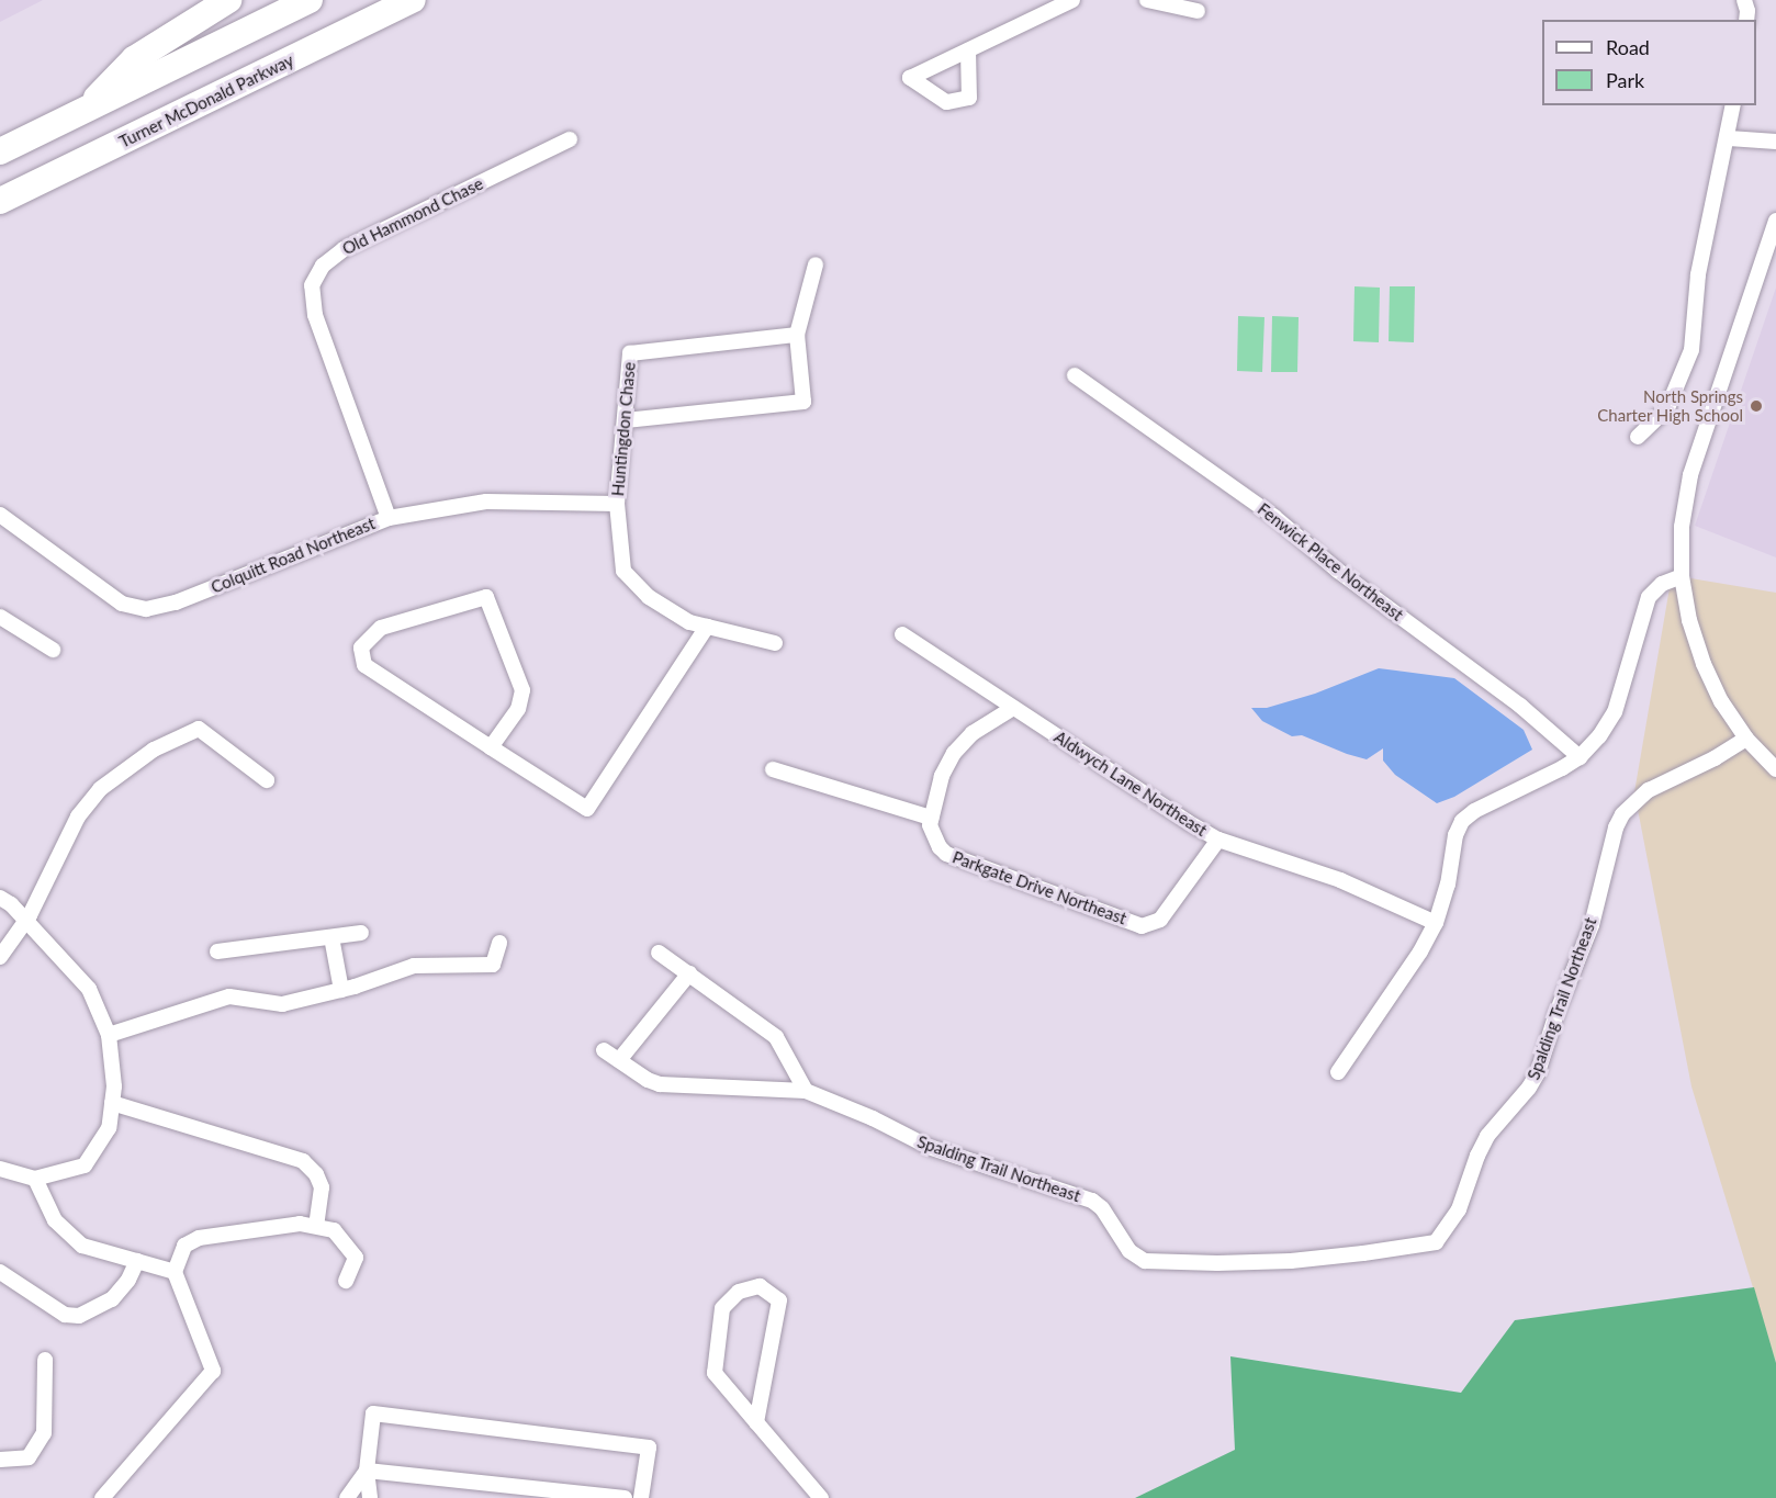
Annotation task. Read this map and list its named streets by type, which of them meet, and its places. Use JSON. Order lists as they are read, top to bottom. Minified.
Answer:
{"streets":{"highway":["Turner McDonald Parkway"],"street":["Old Hammond Chase","Huntingdon Chase","Colquitt Road Northeast","Fenwick Place Northeast","Aldwych Lane Northeast","Parkgate Drive Northeast","Spalding Trail Northeast"]},"crossings":[["Old Hammond Chase","Colquitt Road Northeast"],["Huntingdon Chase","Colquitt Road Northeast"],["Aldwych Lane Northeast","Parkgate Drive Northeast"]],"places":["North Springs Charter High School"],"legend":["Road","Park"]}
